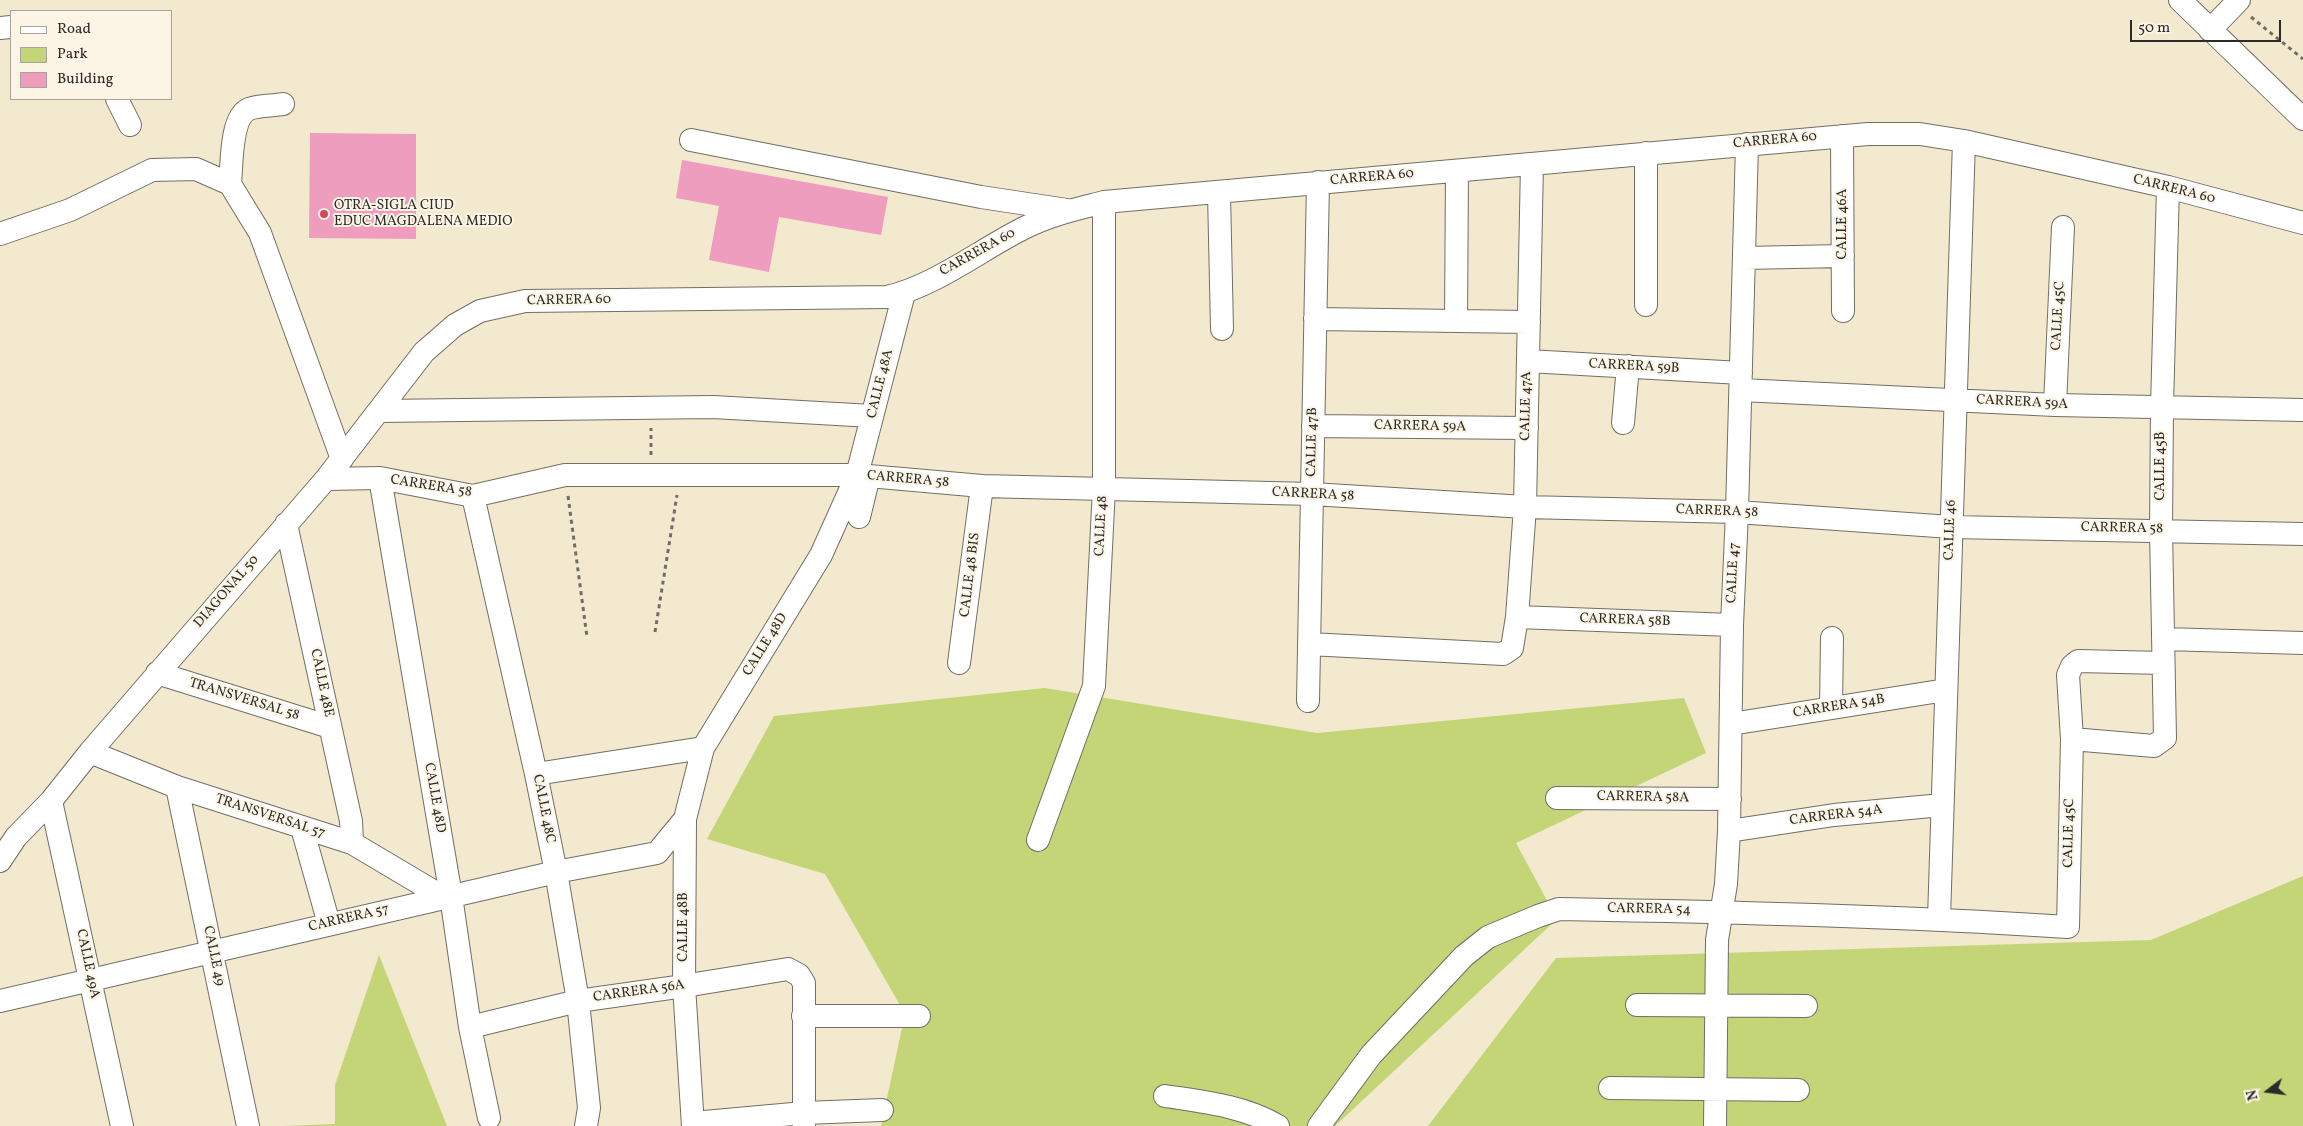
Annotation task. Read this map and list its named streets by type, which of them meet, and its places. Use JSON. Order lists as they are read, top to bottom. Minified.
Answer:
{"streets":{"street":["CARRERA 60","CALLE 46A","CALLE 45C","CARRERA 59B","CALLE 48A","CARRERA 59A","CALLE 47A","CALLE 47B","CALLE 45B","CARRERA 58","CALLE 48","CALLE 46","CALLE 47","CALLE 48 BIS","DIAGONAL 50","CARRERA 58B","CALLE 48D","CALLE 48E","TRANSVERSAL 58","CARRERA 54B","CARRERA 58A","CALLE 48C","CARRERA 54A","TRANSVERSAL 57","CARRERA 54","CARRERA 57","CALLE 48B","CALLE 49","CALLE 49A","CARRERA 56A"]},"crossings":[["CARRERA 60","CALLE 46A"],["CARRERA 60","CALLE 48A"],["CARRERA 60","CALLE 47A"],["CARRERA 60","CALLE 47B"],["CARRERA 60","CALLE 45B"],["CARRERA 60","CALLE 48"],["CARRERA 60","CALLE 46"],["CARRERA 60","CALLE 47"],["CARRERA 60","DIAGONAL 50"],["CALLE 45C","CARRERA 59A"],["CALLE 45C","CALLE 45B"],["CALLE 45C","CARRERA 54"],["CARRERA 59B","CARRERA 59A"],["CARRERA 59B","CALLE 47A"],["CARRERA 59B","CALLE 47"],["CALLE 48A","CARRERA 58"],["CALLE 48A","CALLE 48D"],["CARRERA 59A","CALLE 47A"],["CARRERA 59A","CALLE 47B"],["CARRERA 59A","CALLE 45B"],["CARRERA 59A","CALLE 46"],["CARRERA 59A","CALLE 47"],["CALLE 47A","CALLE 47B"],["CALLE 47A","CARRERA 58"],["CALLE 47A","CARRERA 58B"],["CALLE 47B","CARRERA 58"],["CALLE 45B","CARRERA 58"],["CARRERA 58","CALLE 48"],["CARRERA 58","CALLE 46"],["CARRERA 58","CALLE 47"],["CARRERA 58","CALLE 48 BIS"],["CARRERA 58","DIAGONAL 50"],["CARRERA 58","CALLE 48D"],["CARRERA 58","CALLE 48C"],["CALLE 46","CARRERA 54B"],["CALLE 46","CARRERA 54A"],["CALLE 46","CARRERA 54"],["CALLE 47","CARRERA 58B"],["CALLE 47","CARRERA 54B"],["CALLE 47","CARRERA 58A"],["CALLE 47","CARRERA 54A"],["CALLE 47","CARRERA 54"],["DIAGONAL 50","CALLE 48E"],["DIAGONAL 50","TRANSVERSAL 58"],["DIAGONAL 50","TRANSVERSAL 57"],["DIAGONAL 50","CALLE 49A"],["CALLE 48D","TRANSVERSAL 57"],["CALLE 48D","CARRERA 57"],["CALLE 48D","CALLE 48B"],["CALLE 48D","CARRERA 56A"],["CALLE 48E","TRANSVERSAL 58"],["CALLE 48E","TRANSVERSAL 57"],["CALLE 48C","CARRERA 57"],["CALLE 48C","CARRERA 56A"],["TRANSVERSAL 57","CARRERA 57"],["TRANSVERSAL 57","CALLE 49"],["CARRERA 57","CALLE 48B"],["CARRERA 57","CALLE 49"],["CARRERA 57","CALLE 49A"],["CALLE 48B","CARRERA 56A"]],"places":["OTRA-SIGLA CIUD EDUC MAGDALENA MEDIO"],"legend":["Road","Park","Building"],"scale_bar":"50 m","north":"left"}
